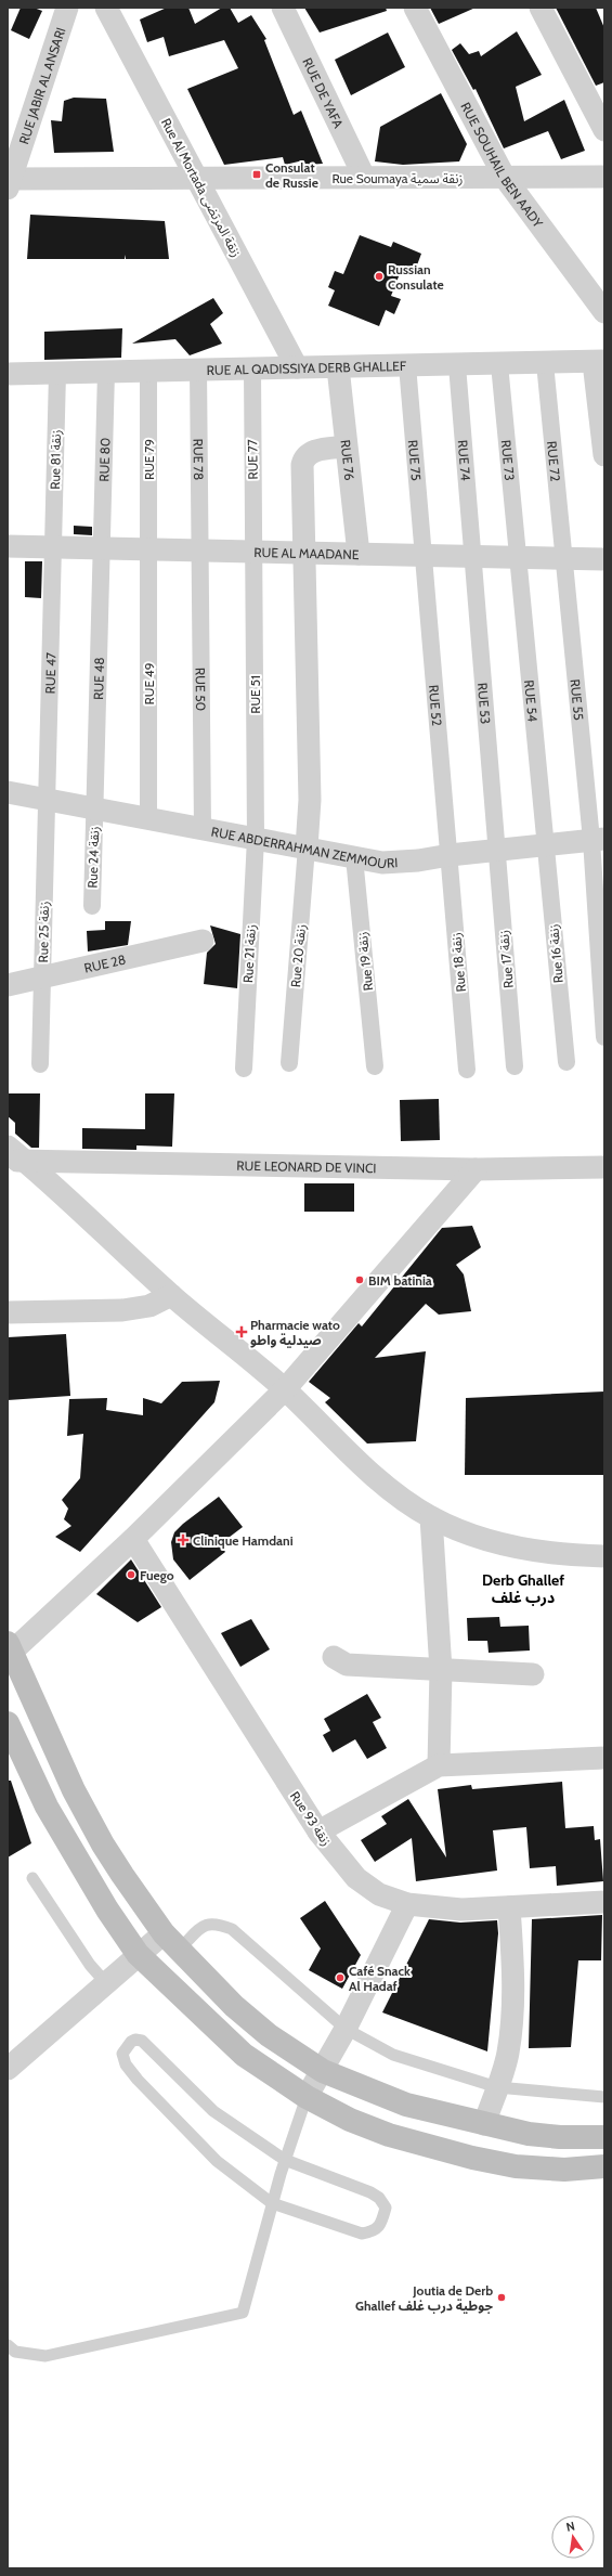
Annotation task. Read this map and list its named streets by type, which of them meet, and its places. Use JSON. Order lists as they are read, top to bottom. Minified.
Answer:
{"streets":{"street":["RUE JABIR AL ANSARI","RUE DE YAFA","RUE SOUHAIL BEN AADY","Rue Soumaya زنقة سمية","Rue Al Mortada زنقة المرتضى","RUE AL QADISSIYA DERB GHALLEF","Rue 81 زنقة","RUE 80","RUE 79","RUE 78","RUE 77","RUE 76","RUE 75","RUE 74","RUE 73","RUE 72","RUE AL MAADANE","RUE 47","RUE 48","RUE 49","RUE 50","RUE 51","RUE 55","RUE 54","RUE 53","RUE 52","RUE ABDERRAHMAN ZEMMOURI","Rue 24 زنقة","Rue 25 زنقة","Rue 21 زنقة","Rue 16 زنقة","Rue 20 زنقة","Rue 17 زنقة","RUE 28","Rue 19 زنقة","Rue 18 زنقة","RUE LEONARD DE VINCI","Rue 93 زنقة"]},"crossings":[["RUE JABIR AL ANSARI","Rue Soumaya زنقة سمية"],["RUE DE YAFA","Rue Soumaya زنقة سمية"],["RUE SOUHAIL BEN AADY","Rue Soumaya زنقة سمية"],["Rue Soumaya زنقة سمية","Rue Al Mortada زنقة المرتضى"],["Rue Al Mortada زنقة المرتضى","RUE AL QADISSIYA DERB GHALLEF"],["RUE AL QADISSIYA DERB GHALLEF","Rue 81 زنقة"],["RUE AL QADISSIYA DERB GHALLEF","RUE 80"],["RUE AL QADISSIYA DERB GHALLEF","RUE 79"],["RUE AL QADISSIYA DERB GHALLEF","RUE 78"],["RUE AL QADISSIYA DERB GHALLEF","RUE 77"],["RUE AL QADISSIYA DERB GHALLEF","RUE 76"],["RUE AL QADISSIYA DERB GHALLEF","RUE 75"],["RUE AL QADISSIYA DERB GHALLEF","RUE 74"],["RUE AL QADISSIYA DERB GHALLEF","RUE 73"],["RUE AL QADISSIYA DERB GHALLEF","RUE 72"],["Rue 81 زنقة","RUE AL MAADANE"],["Rue 81 زنقة","RUE 47"],["RUE 80","RUE AL MAADANE"],["RUE 80","RUE 48"],["RUE 79","RUE AL MAADANE"],["RUE 79","RUE 49"],["RUE 78","RUE AL MAADANE"],["RUE 78","RUE 50"],["RUE 77","RUE AL MAADANE"],["RUE 77","RUE 51"],["RUE 76","RUE AL MAADANE"],["RUE 75","RUE AL MAADANE"],["RUE 75","RUE 52"],["RUE 74","RUE AL MAADANE"],["RUE 74","RUE 53"],["RUE 73","RUE AL MAADANE"],["RUE 73","RUE 54"],["RUE 72","RUE AL MAADANE"],["RUE 72","RUE 55"],["RUE AL MAADANE","RUE 47"],["RUE AL MAADANE","RUE 48"],["RUE AL MAADANE","RUE 49"],["RUE AL MAADANE","RUE 50"],["RUE AL MAADANE","RUE 51"],["RUE AL MAADANE","RUE 55"],["RUE AL MAADANE","RUE 54"],["RUE AL MAADANE","RUE 53"],["RUE AL MAADANE","RUE 52"],["RUE 47","RUE ABDERRAHMAN ZEMMOURI"],["RUE 47","Rue 25 زنقة"],["RUE 48","RUE ABDERRAHMAN ZEMMOURI"],["RUE 48","Rue 24 زنقة"],["RUE 49","RUE ABDERRAHMAN ZEMMOURI"],["RUE 50","RUE ABDERRAHMAN ZEMMOURI"],["RUE 51","RUE ABDERRAHMAN ZEMMOURI"],["RUE 51","Rue 21 زنقة"],["RUE 55","RUE ABDERRAHMAN ZEMMOURI"],["RUE 54","RUE ABDERRAHMAN ZEMMOURI"],["RUE 54","Rue 16 زنقة"],["RUE 53","RUE ABDERRAHMAN ZEMMOURI"],["RUE 53","Rue 17 زنقة"],["RUE 52","RUE ABDERRAHMAN ZEMMOURI"],["RUE 52","Rue 18 زنقة"],["RUE ABDERRAHMAN ZEMMOURI","Rue 24 زنقة"],["RUE ABDERRAHMAN ZEMMOURI","Rue 25 زنقة"],["RUE ABDERRAHMAN ZEMMOURI","Rue 21 زنقة"],["RUE ABDERRAHMAN ZEMMOURI","Rue 16 زنقة"],["RUE ABDERRAHMAN ZEMMOURI","Rue 20 زنقة"],["RUE ABDERRAHMAN ZEMMOURI","Rue 17 زنقة"],["RUE ABDERRAHMAN ZEMMOURI","Rue 19 زنقة"],["RUE ABDERRAHMAN ZEMMOURI","Rue 18 زنقة"],["Rue 25 زنقة","RUE 28"]],"districts":["Derb Ghallef درب غلف"],"places":{"transit":["Consulat de Russie"],"other":["Russian Consulate","BIM batinia","Fuego","Café Snack Al Hadaf","Joutia de Derb Ghallef جوطية درب غلف"],"health":["Pharmacie wato صيدلية واطو","Clinique Hamdani"]},"north":"top"}
